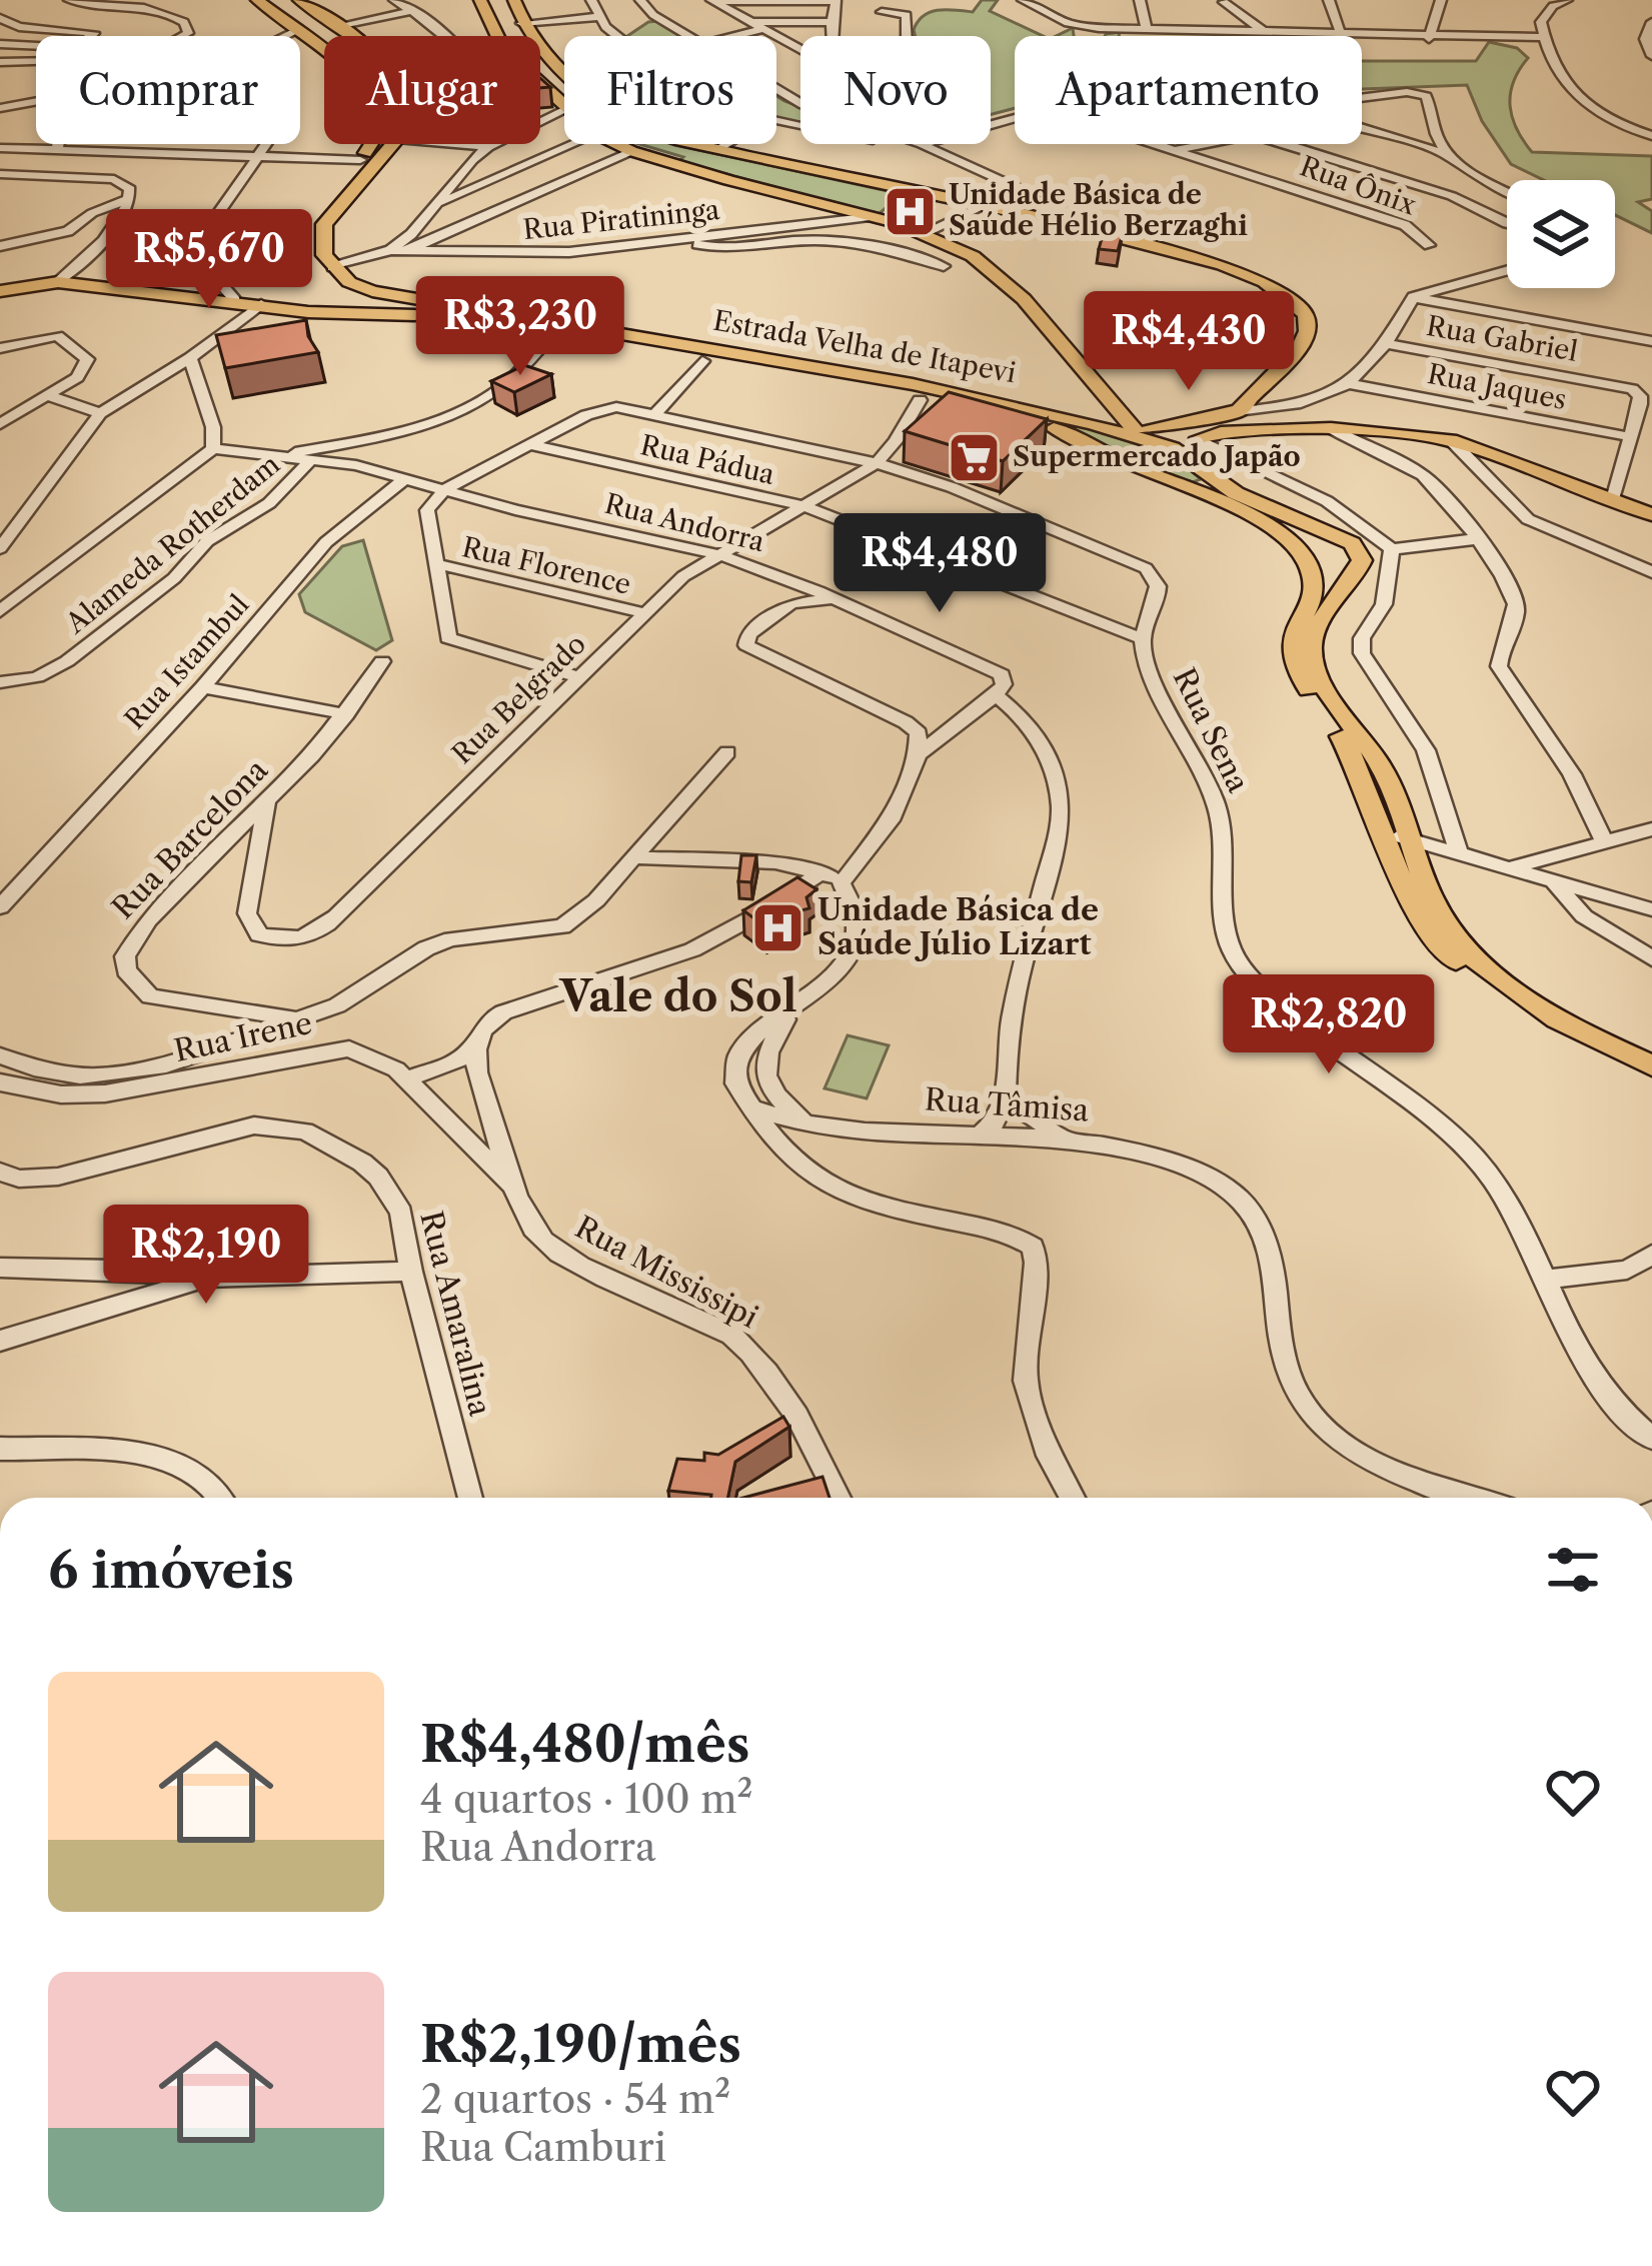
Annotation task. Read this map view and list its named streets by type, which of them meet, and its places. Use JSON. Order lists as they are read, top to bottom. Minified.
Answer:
{"streets":{"main road":["Estrada Velha de Itapevi"],"street":["Rua Ônix","Rua Piratininga","Rua Gabriel","Rua Jaques","Rua Pádua","Rua Andorra","Alameda Rotherdam","Rua Florence","Rua Istambul","Rua Belgrado","Rua Sena","Rua Barcelona","Rua Irene","Rua Tâmisa","Rua Mississipi","Rua Amaralina"]},"crossings":[["Rua Piratininga","Estrada Velha de Itapevi"],["Rua Gabriel","Rua Jaques"],["Estrada Velha de Itapevi","Rua Belgrado"],["Rua Pádua","Rua Belgrado"],["Rua Pádua","Rua Sena"],["Rua Andorra","Alameda Rotherdam"],["Rua Andorra","Rua Istambul"],["Rua Andorra","Rua Belgrado"],["Rua Florence","Rua Belgrado"],["Rua Belgrado","Rua Barcelona"],["Rua Irene","Rua Mississipi"]],"districts":["Vale do Sol"],"places":{"hospital":["Unidade Básica de Saúde Hélio Berzaghi","Unidade Básica de Saúde Júlio Lizart"],"supermarket":["Supermercado Japão"]},"page":{"chip":["Comprar","Alugar","Filtros","Novo","Apartamento"],"price":["R$5,670","R$3,230","R$4,430","R$4,480","R$2,820","R$2,190"],"heading":"6 imóveis","list":[{"name":"R$4,480/mês","note":"4 quartos · 100 m² · Rua Andorra"},{"name":"R$2,190/mês","note":"2 quartos · 54 m² · Rua Camburi"}]}}
